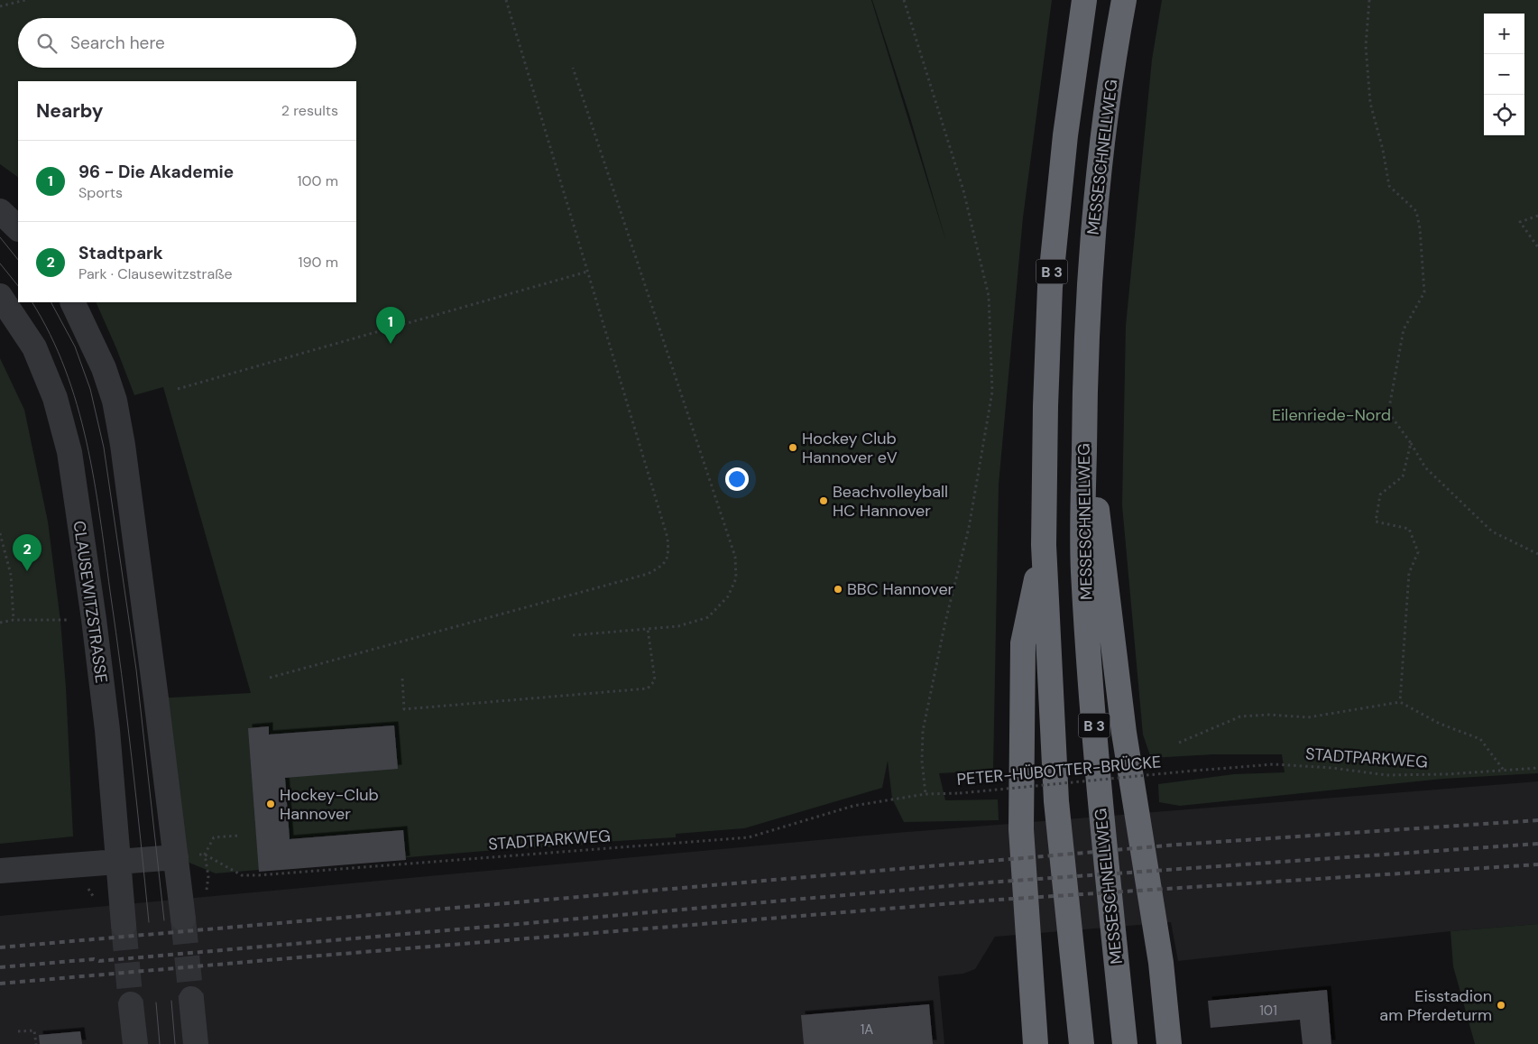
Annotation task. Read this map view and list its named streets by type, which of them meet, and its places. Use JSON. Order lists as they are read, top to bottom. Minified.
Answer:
{"streets":{"highway":["MESSESCHNELLWEG","B 3"],"street":["CLAUSEWITZSTRASSE"],"path":["STADTPARKWEG","PETER-HÜBOTTER-BRÜCKE"]},"crossings":[["STADTPARKWEG","PETER-HÜBOTTER-BRÜCKE"]],"parks":["Eilenriede-Nord"],"places":["Hockey Club Hannover eV","Beachvolleyball HC Hannover","BBC Hannover","Hockey-Club Hannover","Eisstadion am Pferdeturm"],"house_numbers":["101","1A"],"page":{"map_buttons":["+","−"],"search":"Search here","heading":["Nearby","2 results"],"list":[{"mark":"1","name":"96 - Die Akademie","note":"Sports","value":"100 m"},{"mark":"2","name":"Stadtpark","note":"Park · Clausewitzstraße","value":"190 m"}],"pins":["1","2"]}}
